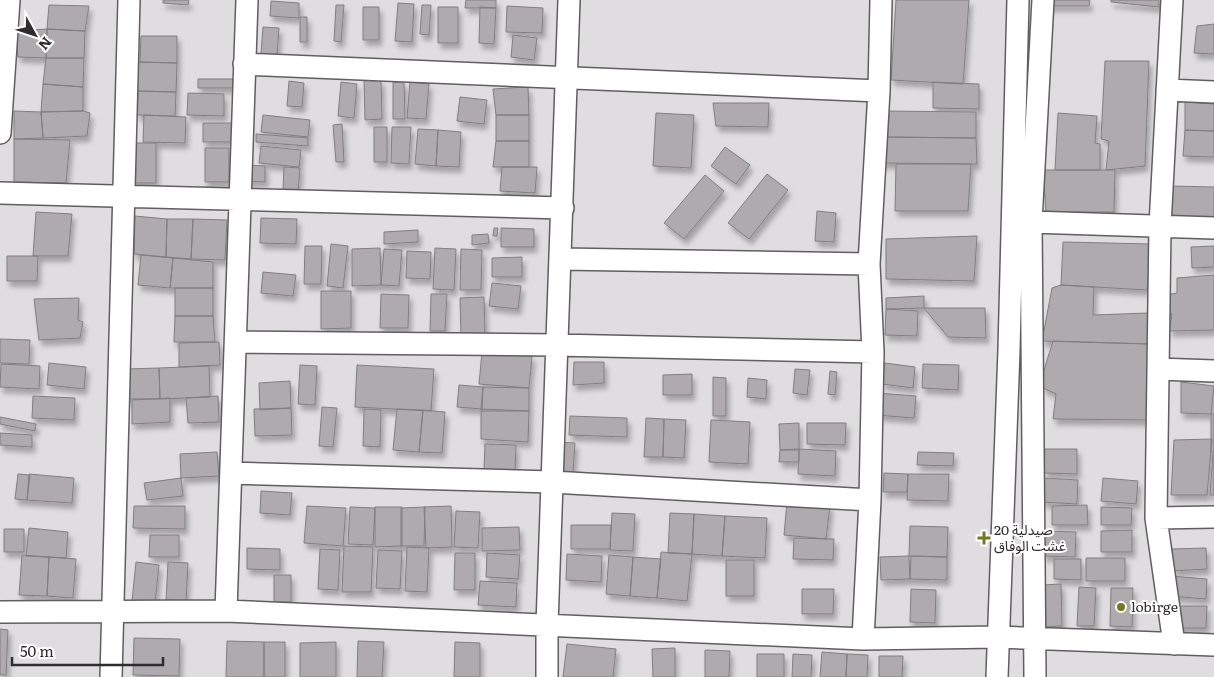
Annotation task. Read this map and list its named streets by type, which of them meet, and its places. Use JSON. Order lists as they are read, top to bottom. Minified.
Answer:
{"places":{"health":["صيدلية 20 غشت الوفاق"],"other":["lobirge"]},"scale_bar":"50 m","north":"bottom right"}
